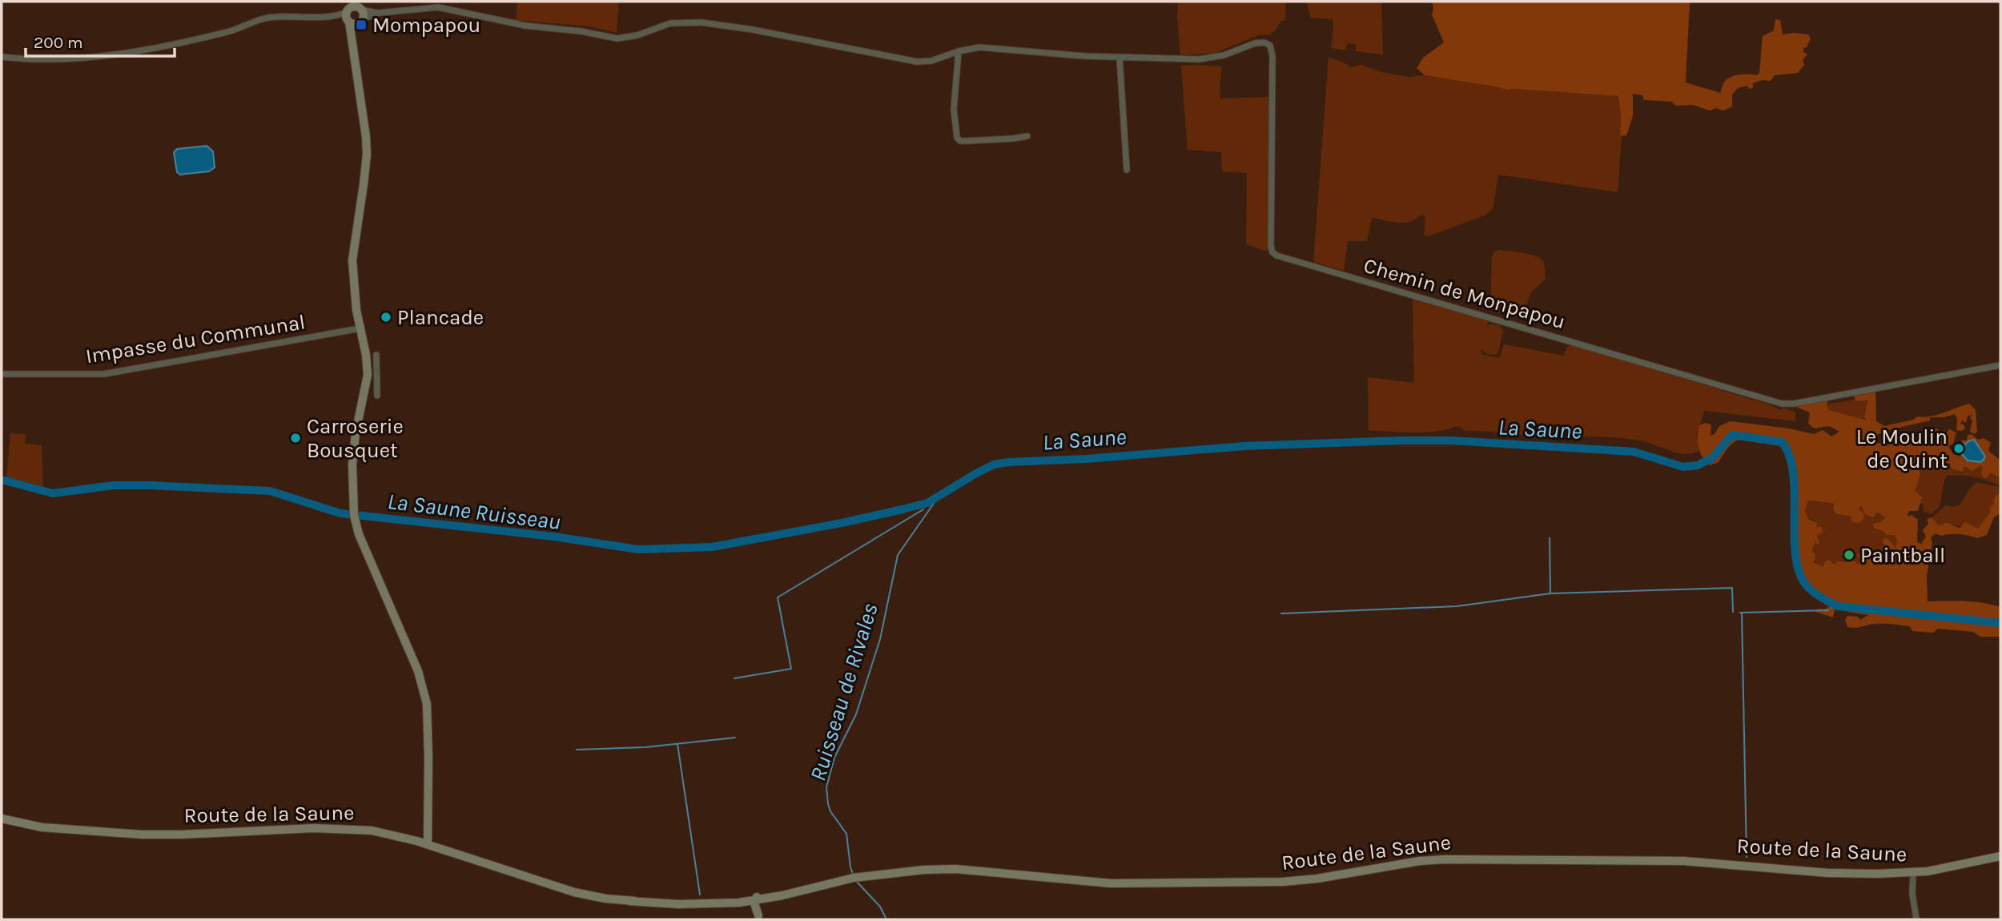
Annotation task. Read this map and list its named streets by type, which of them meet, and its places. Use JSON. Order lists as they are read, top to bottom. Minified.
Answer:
{"streets":{"street":["Chemin de Monpapou","Impasse du Communal","Route de la Saune"]},"water":["La Saune","La Saune Ruisseau","Ruisseau de Rivales"],"places":{"transit":["Mompapou"],"other":["Plancade","Carroserie Bousquet","Le Moulin de Quint","Paintball"]},"scale_bar":"200 m"}
